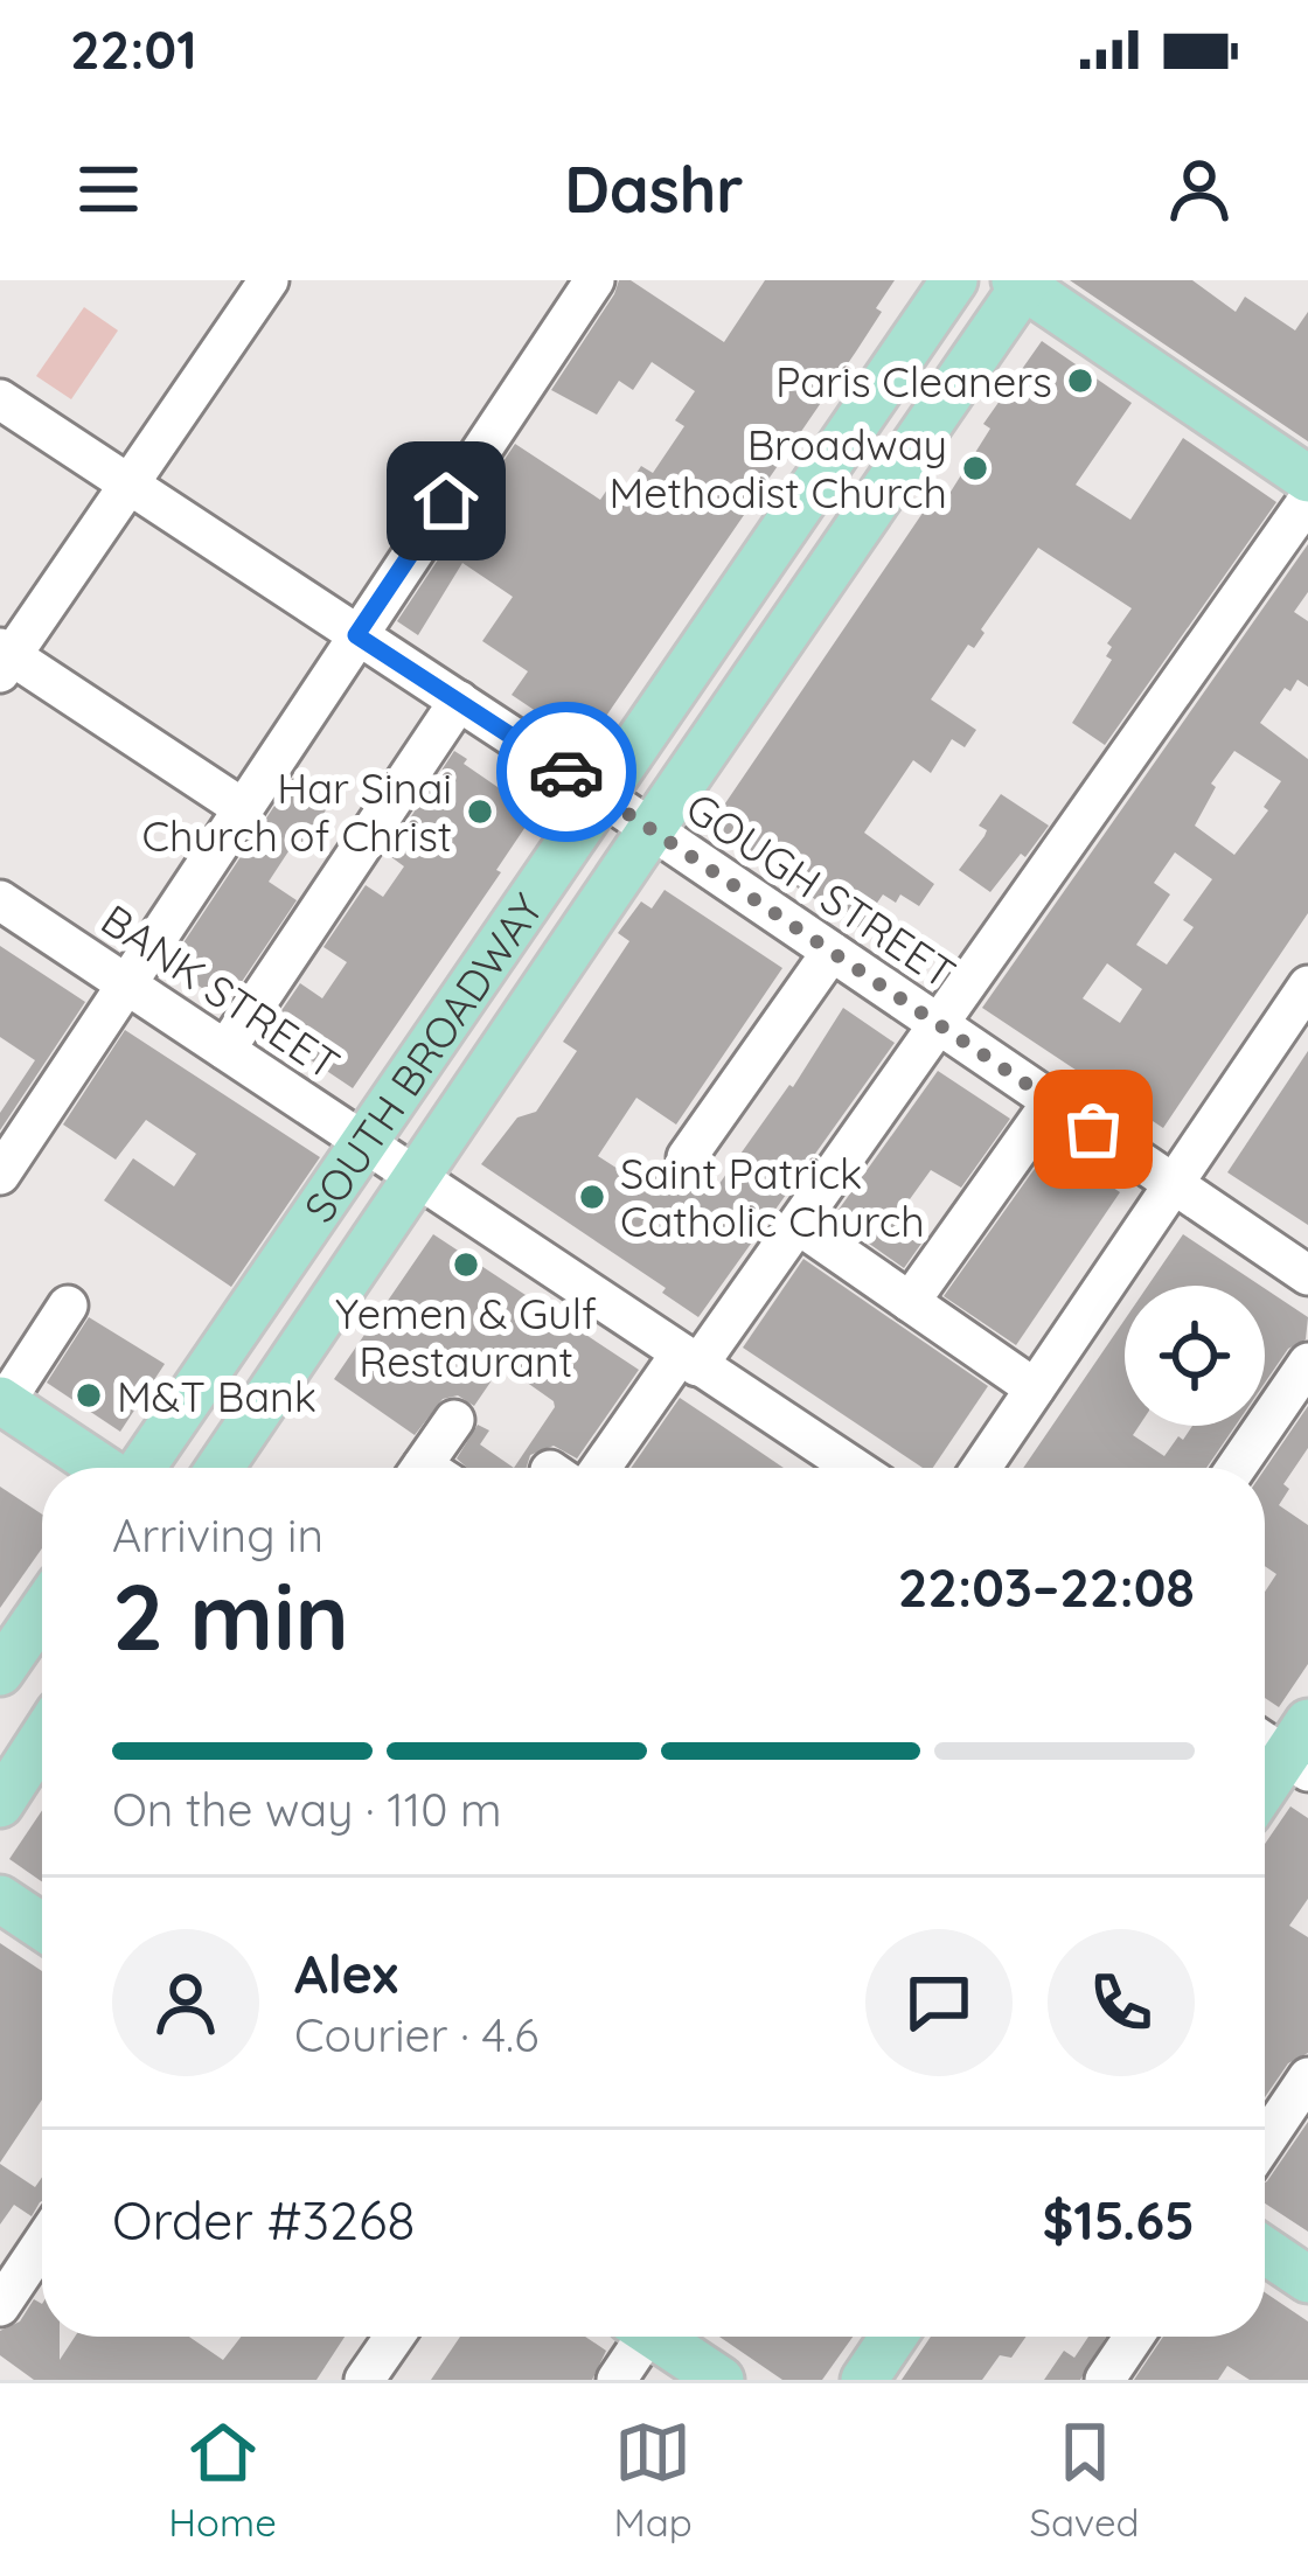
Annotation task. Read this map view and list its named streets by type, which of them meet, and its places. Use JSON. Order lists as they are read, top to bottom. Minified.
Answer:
{"streets":{"main road":["SOUTH BROADWAY"],"street":["GOUGH STREET","BANK STREET"]},"crossings":[["GOUGH STREET","SOUTH BROADWAY"],["BANK STREET","SOUTH BROADWAY"]],"places":["Paris Cleaners","Broadway Methodist Church","Har Sinai Church of Christ","Saint Patrick Catholic Church","Yemen & Gulf Restaurant","M&T Bank"],"page":{"status":"22:01","header":"Dashr","heading":["2 min","Arriving in","22:03–22:08"],"panel":["Alex","Courier · 4.6","Order #3268","$15.65"],"bar":"On the way · 110 m","tabs":["Home","Map","Saved"]}}
